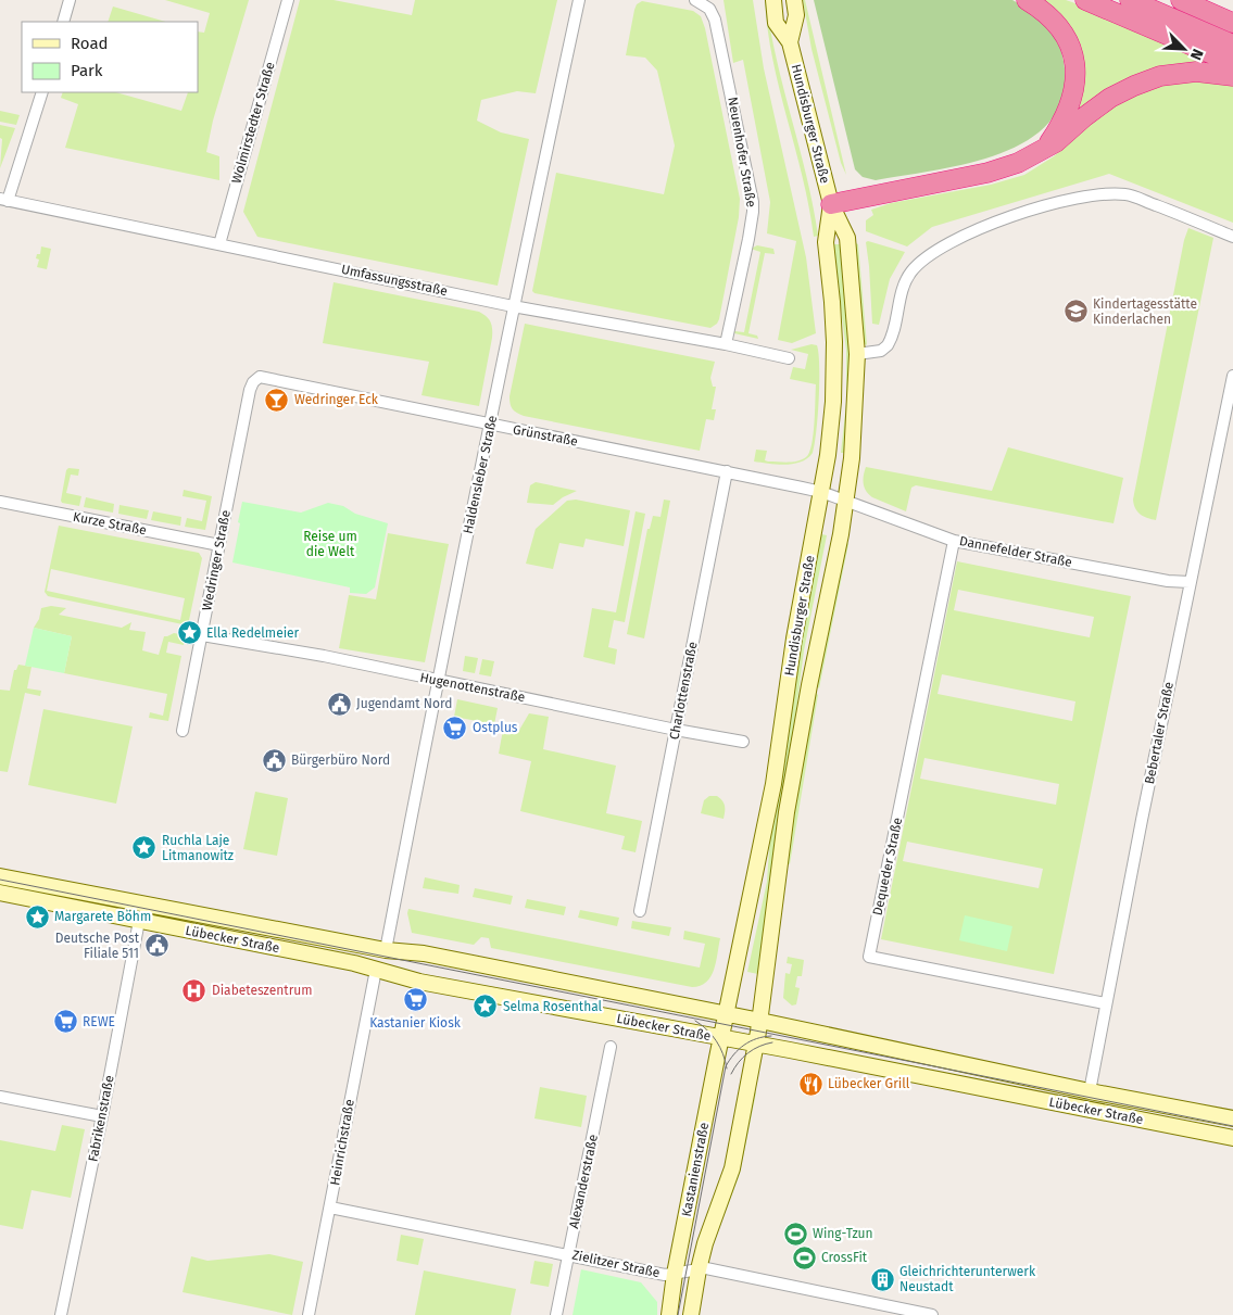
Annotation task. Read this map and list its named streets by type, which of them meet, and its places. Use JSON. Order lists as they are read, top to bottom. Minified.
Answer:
{"streets":{"main road":["Hundisburger Straße","Lübecker Straße","Kastanienstraße"],"street":["Wolmirstedter Straße","Neuenhofer Straße","Umfassungsstraße","Grünstraße","Haldensleber Straße","Kurze Straße","Dannefelder Straße","Wedringer Straße","Hugenottenstraße","Charlottenstraße","Bebertaler Straße","Dequeder Straße","Fabrikenstraße","Heinrichstraße","Alexanderstraße","Zielitzer Straße"]},"crossings":[["Wolmirstedter Straße","Umfassungsstraße"],["Hundisburger Straße","Grünstraße"],["Hundisburger Straße","Dannefelder Straße"],["Hundisburger Straße","Lübecker Straße"],["Hundisburger Straße","Kastanienstraße"],["Neuenhofer Straße","Umfassungsstraße"],["Umfassungsstraße","Haldensleber Straße"],["Grünstraße","Haldensleber Straße"],["Grünstraße","Dannefelder Straße"],["Grünstraße","Wedringer Straße"],["Grünstraße","Charlottenstraße"],["Haldensleber Straße","Hugenottenstraße"],["Haldensleber Straße","Lübecker Straße"],["Kurze Straße","Wedringer Straße"],["Dannefelder Straße","Bebertaler Straße"],["Dannefelder Straße","Dequeder Straße"],["Wedringer Straße","Hugenottenstraße"],["Hugenottenstraße","Charlottenstraße"],["Bebertaler Straße","Dequeder Straße"],["Bebertaler Straße","Lübecker Straße"],["Lübecker Straße","Fabrikenstraße"],["Lübecker Straße","Heinrichstraße"],["Lübecker Straße","Kastanienstraße"],["Heinrichstraße","Zielitzer Straße"],["Kastanienstraße","Zielitzer Straße"],["Alexanderstraße","Zielitzer Straße"]],"parks":["Reise um die Welt"],"places":{"school or university":["Kindertagesstätte Kinderlachen"],"bar":["Wedringer Eck"],"place":["Ella Redelmeier","Ruchla Laje Litmanowitz","Margarete Böhm","Selma Rosenthal"],"public building":["Jugendamt Nord","Bürgerbüro Nord","Deutsche Post Filiale 511"],"supermarket":["Ostplus","Kastanier Kiosk","REWE"],"hospital":["Diabeteszentrum"],"restaurant":["Lübecker Grill"],"sports":["Wing-Tzun","CrossFit"],"building":["Gleichrichterunterwerk Neustadt"]},"legend":["Road","Park"],"north":"bottom right"}
